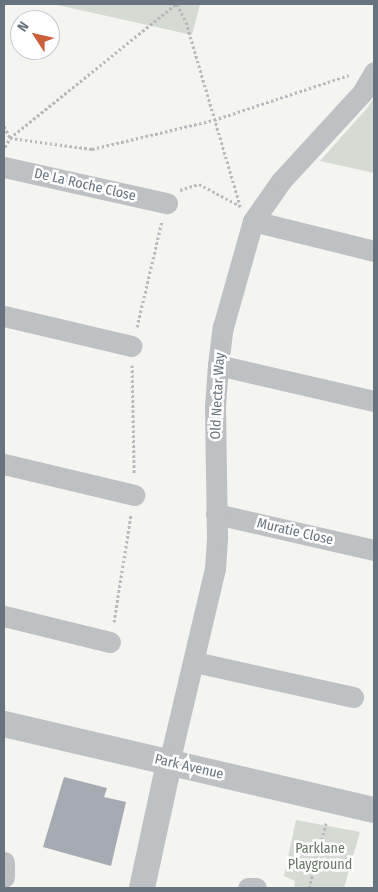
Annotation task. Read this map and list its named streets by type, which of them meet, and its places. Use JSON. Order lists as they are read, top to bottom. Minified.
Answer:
{"streets":{"street":["De La Roche Close","Old Nectar Way","Muratie Close","Park Avenue"]},"crossings":[["Old Nectar Way","Muratie Close"],["Old Nectar Way","Park Avenue"]],"parks":["Parklane Playground"],"north":"top left"}
